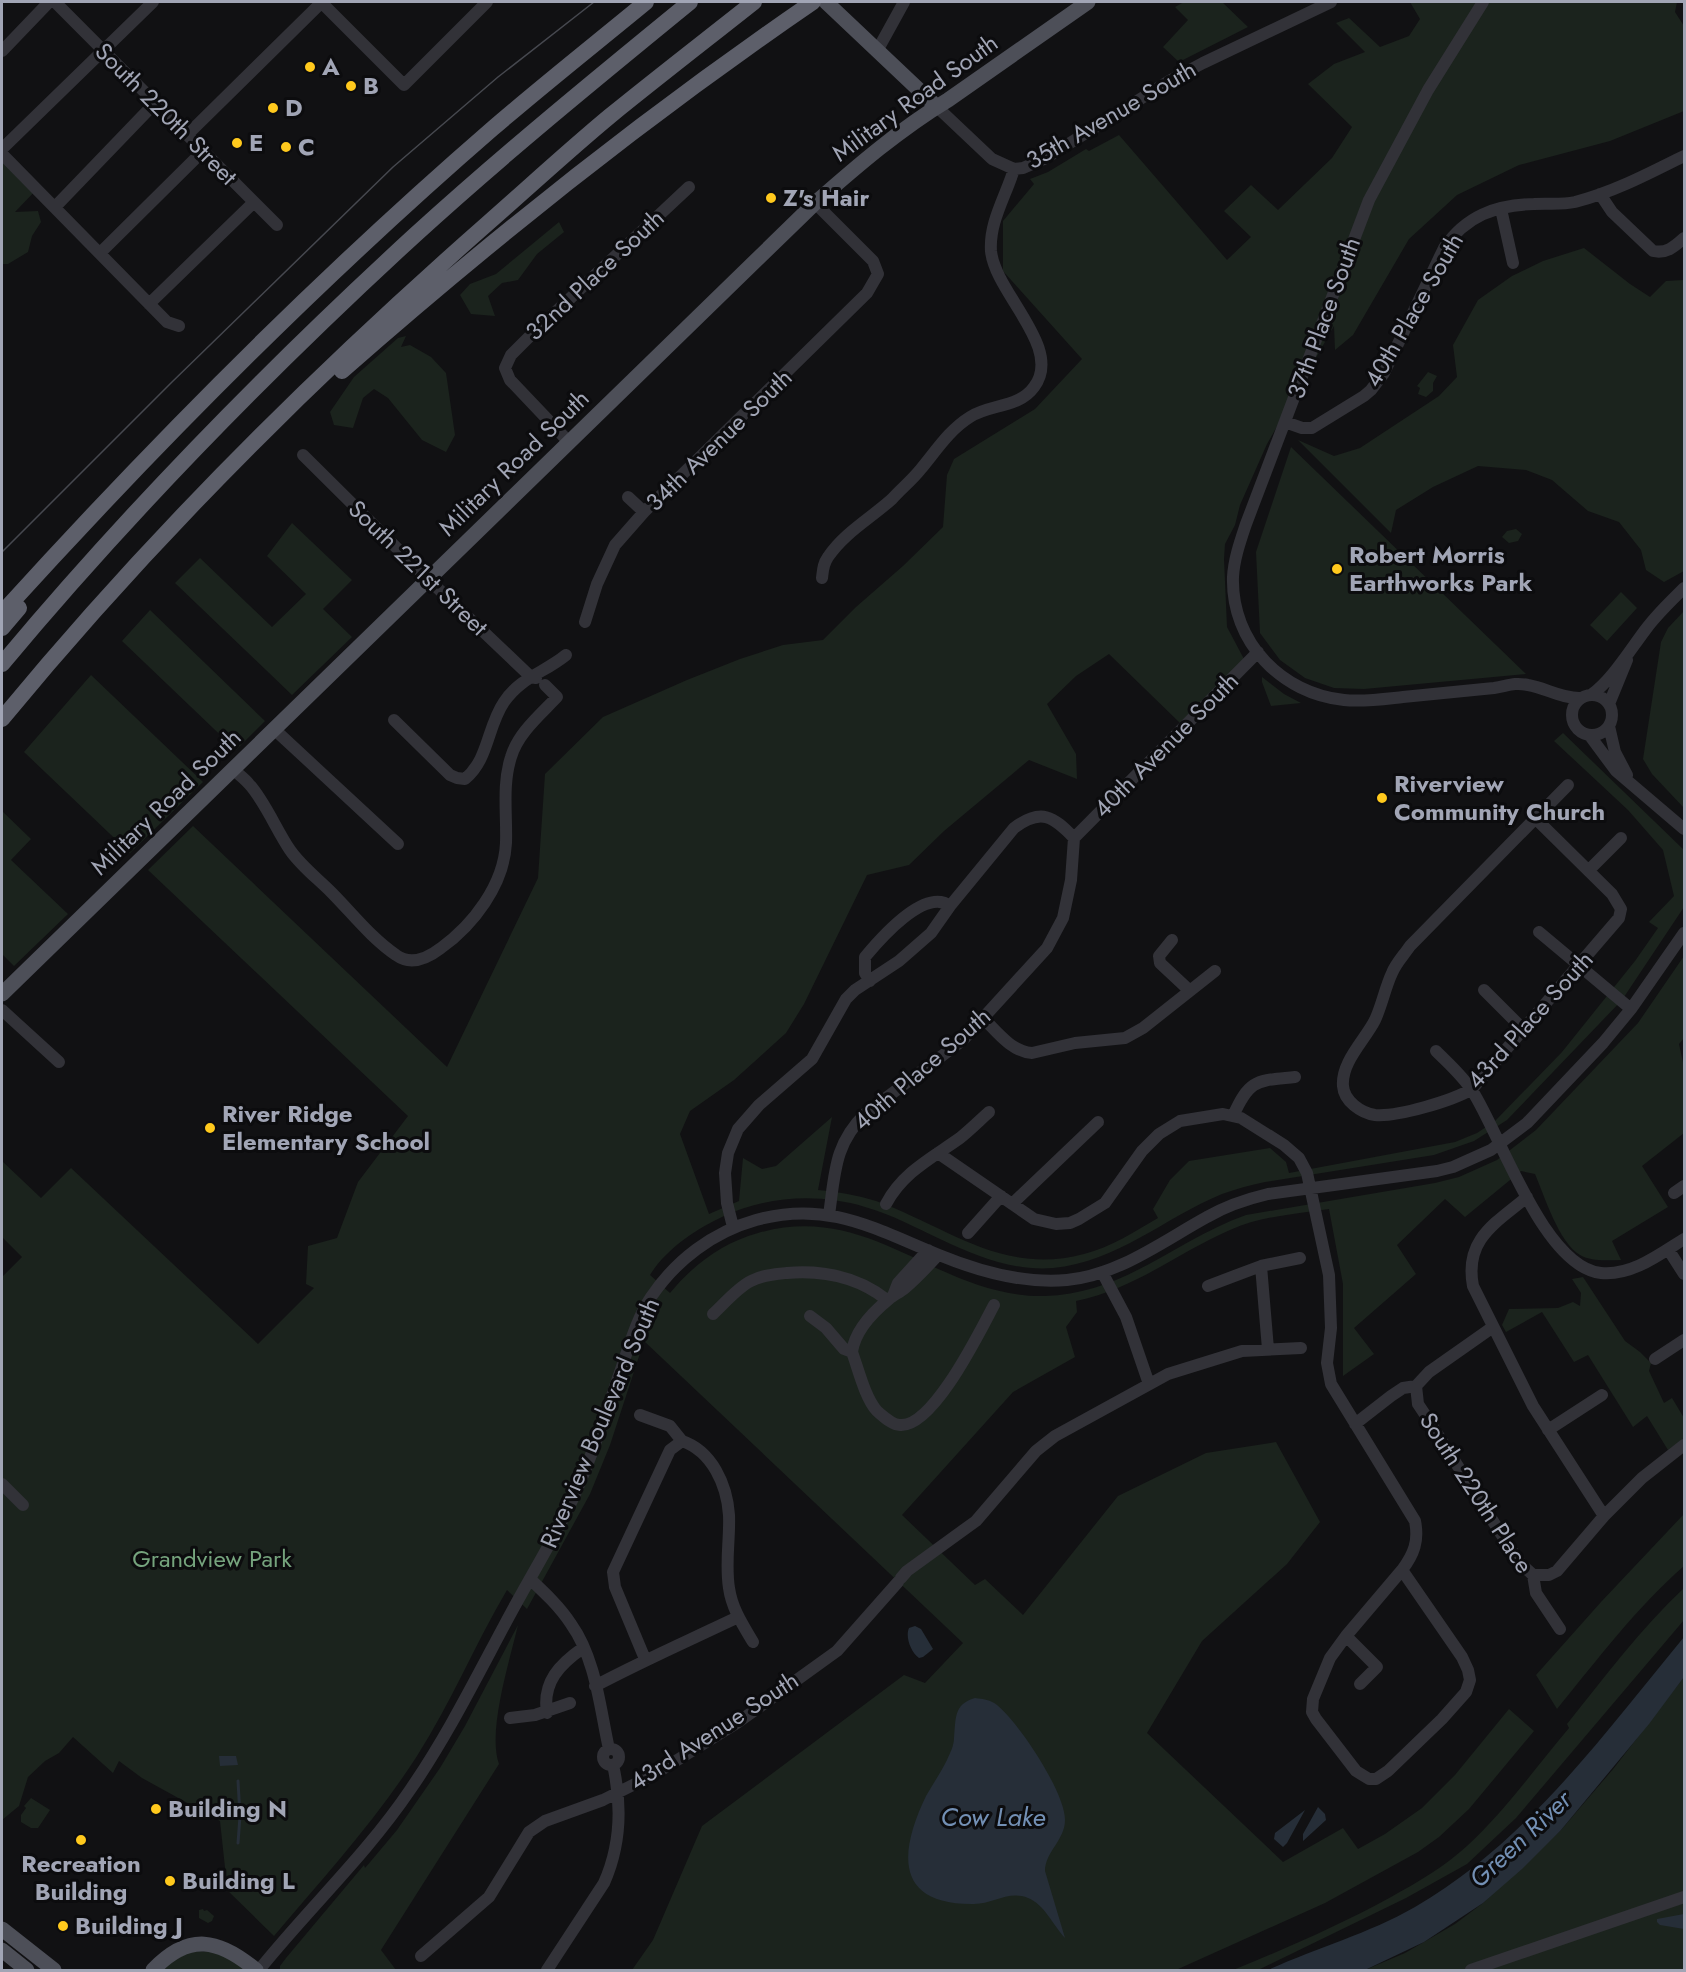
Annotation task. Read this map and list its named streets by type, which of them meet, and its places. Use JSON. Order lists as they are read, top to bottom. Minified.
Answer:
{"streets":{"main road":["Military Road South"],"street":["South 220th Street","35th Avenue South","32nd Place South","40th Place South","37th Place South","34th Avenue South","South 221st Street","40th Avenue South","43rd Place South","Riverview Boulevard South","South 220th Place","43rd Avenue South"]},"crossings":[["Military Road South","32nd Place South"],["Military Road South","34th Avenue South"],["Military Road South","South 221st Street"],["40th Place South","37th Place South"],["40th Place South","40th Avenue South"],["40th Place South","Riverview Boulevard South"],["37th Place South","40th Avenue South"]],"water":["Cow Lake","Green River"],"parks":["Grandview Park"],"places":["A","B","D","E","C","Z's Hair","Robert Morris Earthworks Park","Riverview Community Church","River Ridge Elementary School","Building N","Recreation Building","Building L","Building J"]}
